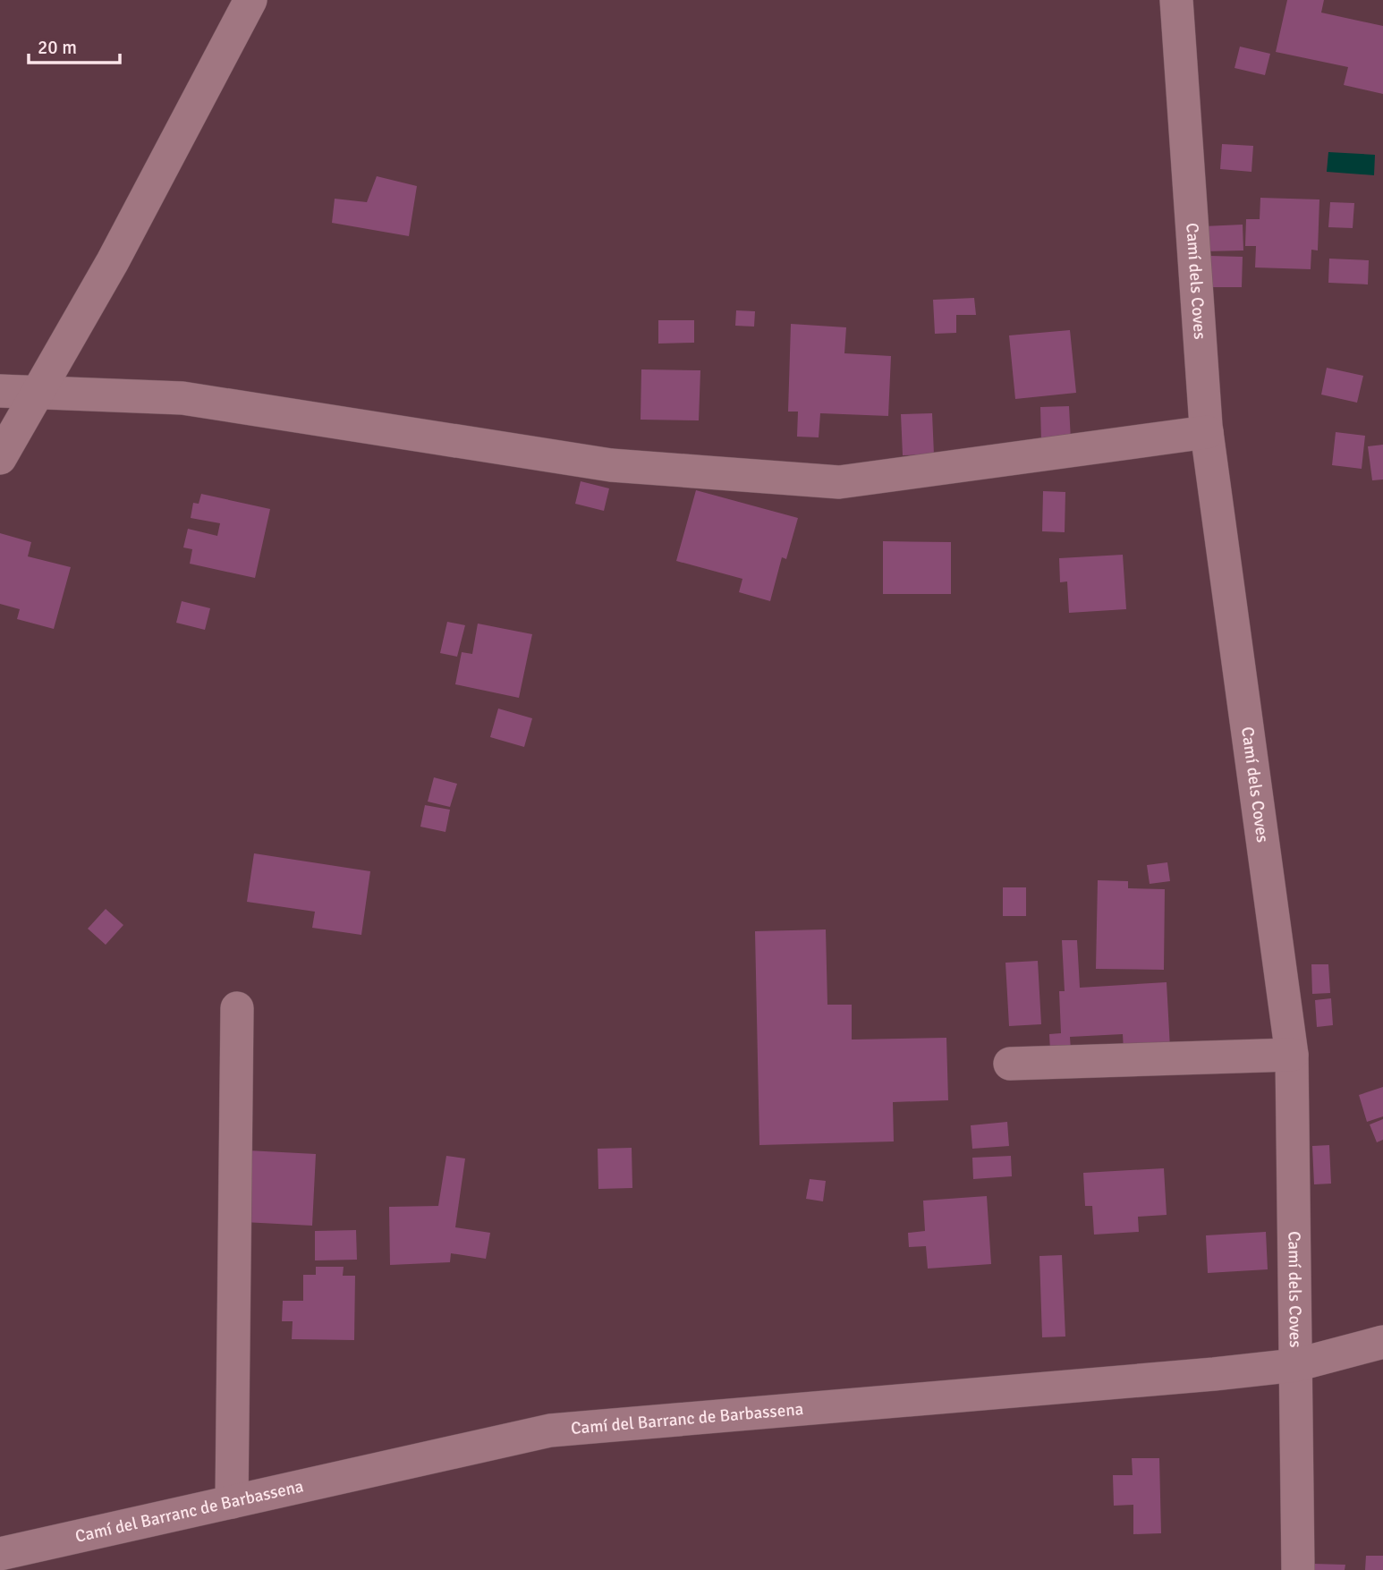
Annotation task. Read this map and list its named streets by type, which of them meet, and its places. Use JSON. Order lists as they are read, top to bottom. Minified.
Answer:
{"streets":{"street":["Camí dels Coves","Camí del Barranc de Barbassena"]},"crossings":[["Camí dels Coves","Camí del Barranc de Barbassena"]],"scale_bar":"20 m"}
